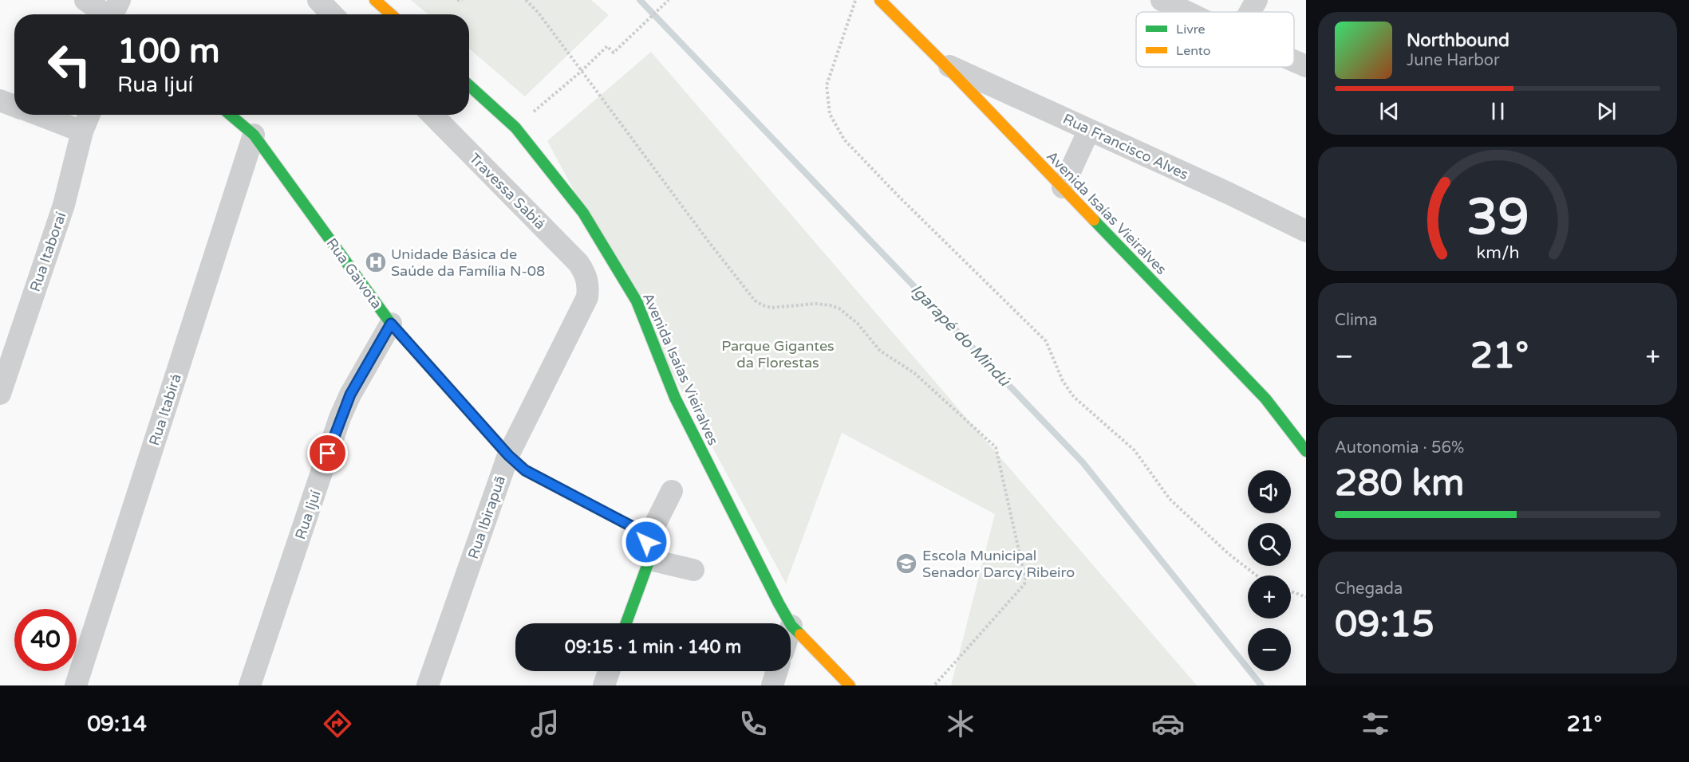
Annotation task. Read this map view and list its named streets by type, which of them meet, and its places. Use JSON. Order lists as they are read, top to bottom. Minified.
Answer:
{"streets":{"main road":["Avenida Isaías Vieiralves","Rua Gaivota"],"street":["Rua Francisco Alves","Travessa Sabiá","Rua Itaboraí","Rua Itabirá","Rua Ijuí","Rua Ibirapuã"]},"crossings":[["Rua Francisco Alves","Avenida Isaías Vieiralves"],["Travessa Sabiá","Rua Ibirapuã"],["Rua Gaivota","Rua Itabirá"],["Rua Gaivota","Rua Ijuí"],["Rua Gaivota","Rua Ibirapuã"]],"water":["Igarapé do Mindú"],"parks":["Parque Gigantes da Florestas"],"places":{"hospital":["Unidade Básica de Saúde da Família N-08"],"school or university":["Escola Municipal Senador Darcy Ribeiro"]},"legend":["Livre","Lento"],"page":{"turn":["100 m","Rua Ijuí"],"song":["Northbound","June Harbor"],"tile":["Clima",["Autonomia · 56%","280 km"],["Chegada","09:15"]],"heat":["−","21°","+"],"map_buttons":["+","−"],"limit":"40","trip":"09:15 · 1 min · 140 m","tabs":["09:14","21°"],"gauge":["39","km/h"]}}
